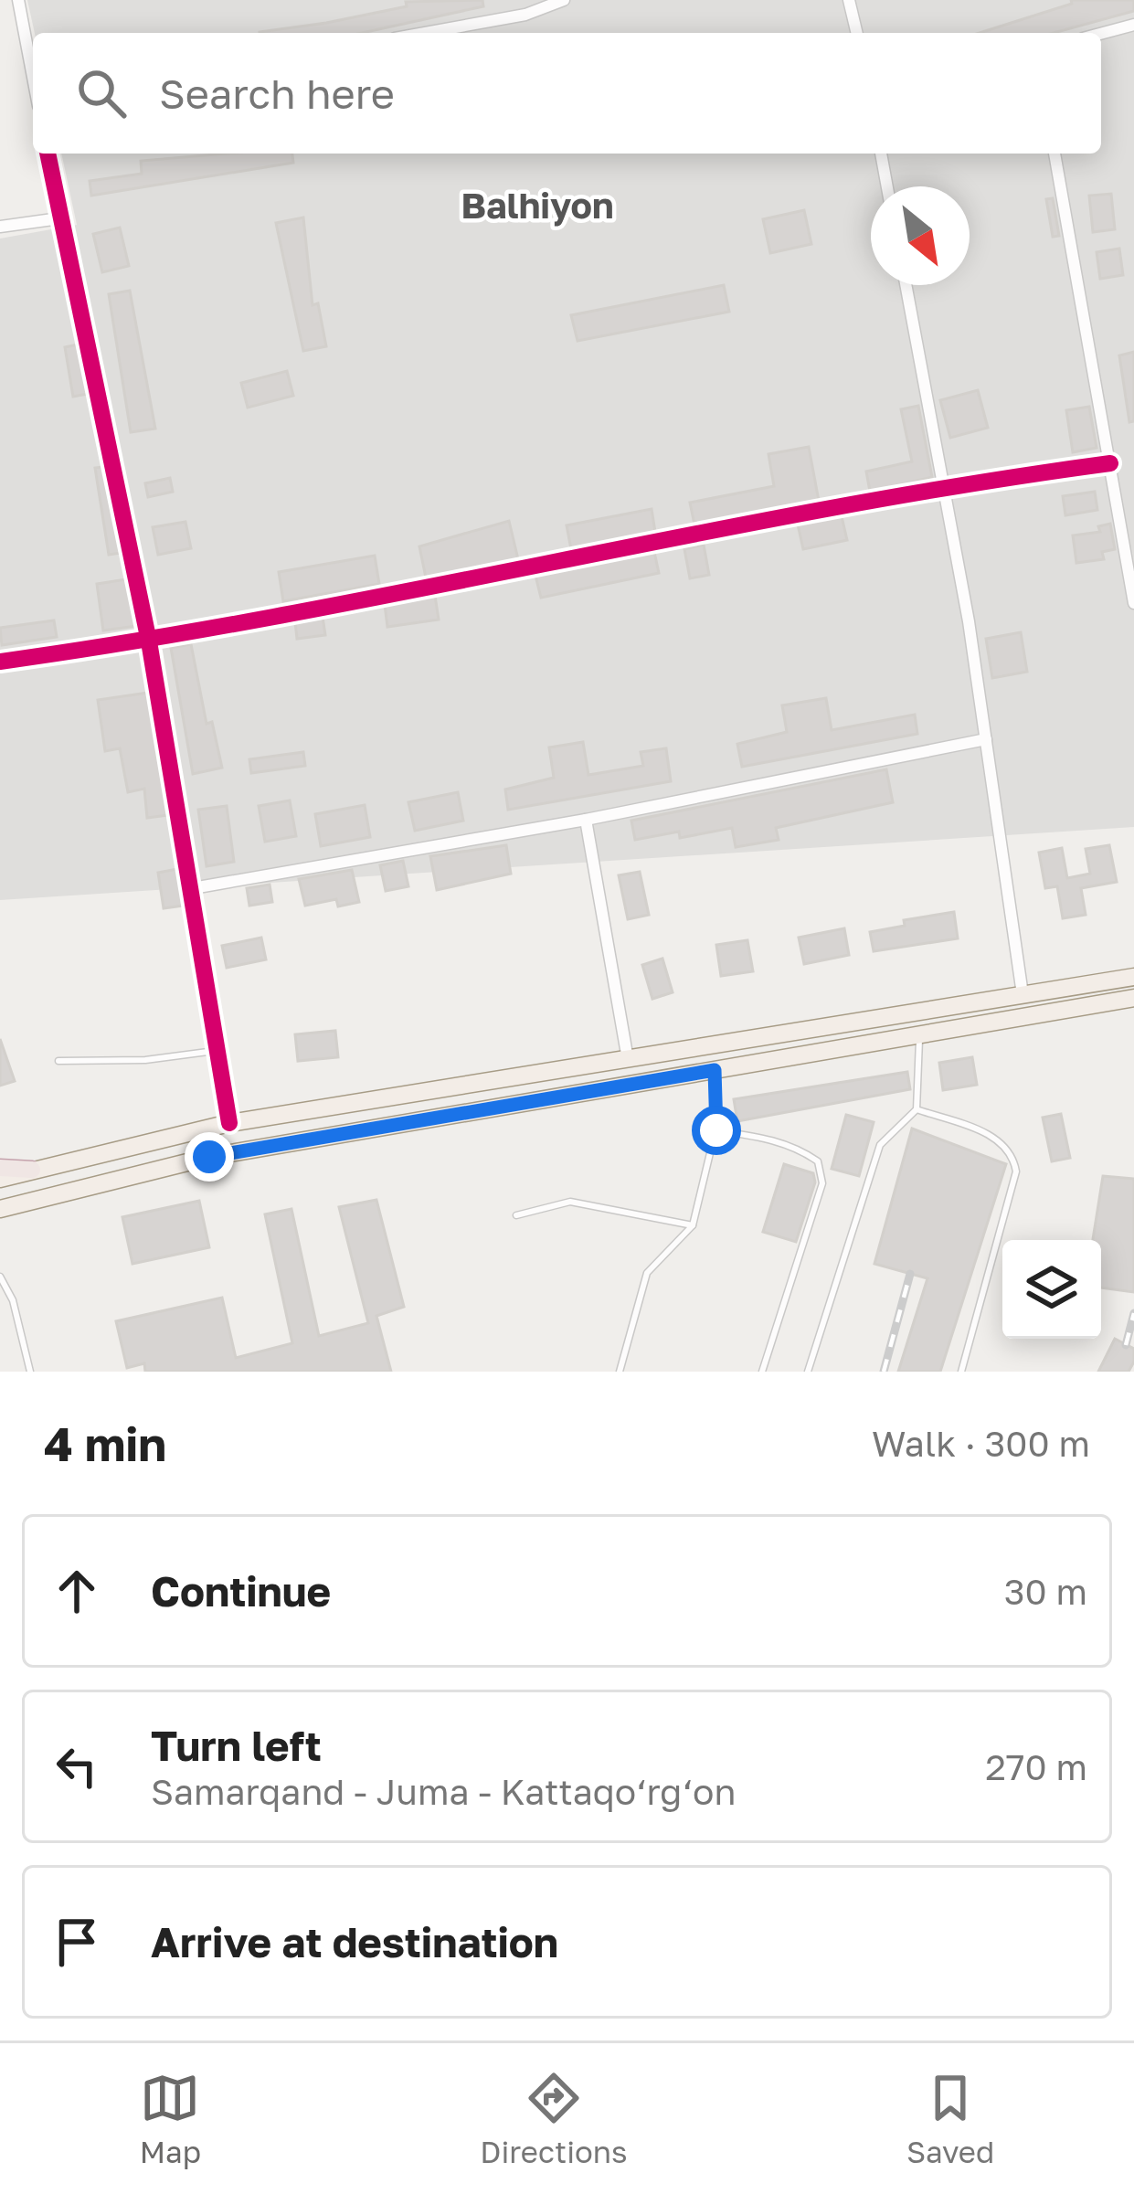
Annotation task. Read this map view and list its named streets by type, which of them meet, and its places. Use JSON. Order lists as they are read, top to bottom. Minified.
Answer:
{"districts":["Balhiyon"],"north":"bottom right","page":{"search":"Search here","heading":["4 min","Walk · 300 m"],"list":[["Continue","30 m"],["Turn left","Samarqand - Juma - Kattaqo‘rg‘on","270 m"],"Arrive at destination"],"nav":["Map","Directions","Saved"]}}
